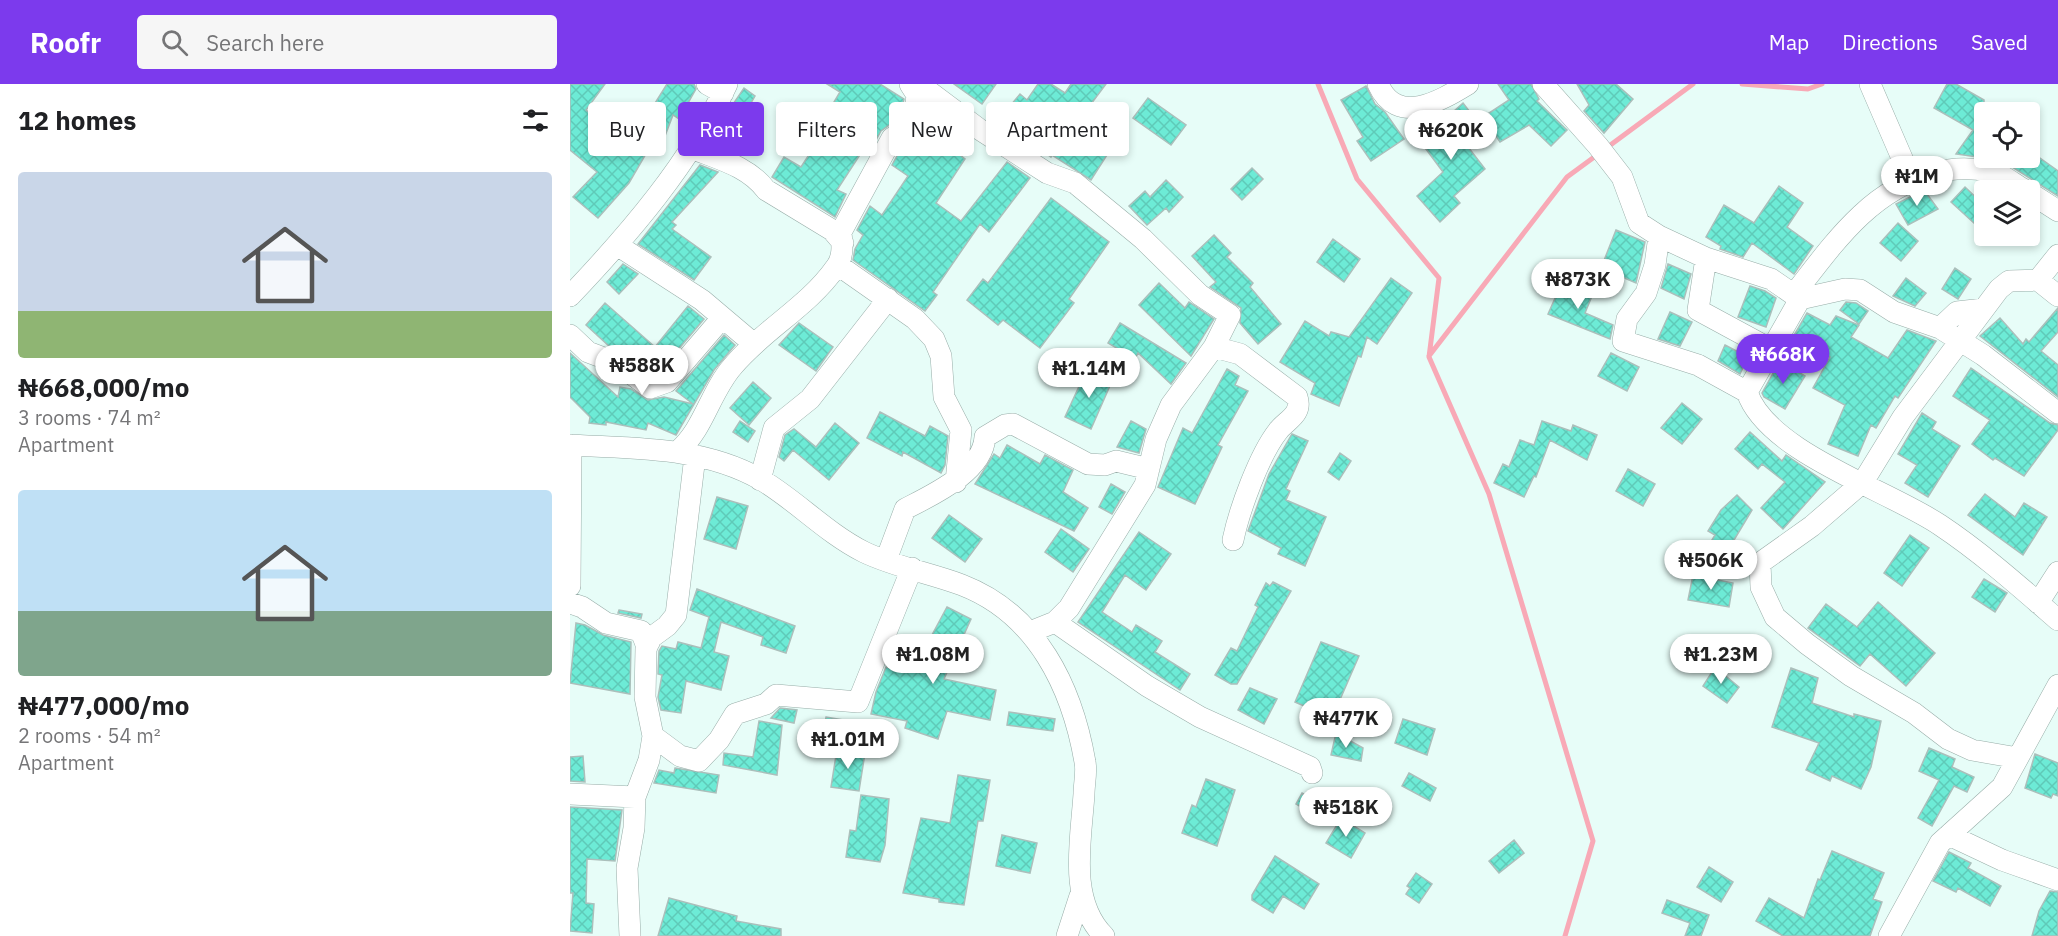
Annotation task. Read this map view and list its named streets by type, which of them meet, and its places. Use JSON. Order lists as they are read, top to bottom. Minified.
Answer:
{"page":{"header":"Roofr","search":"Search here","nav":["Map","Directions","Saved"],"heading":"12 homes","chip":["Buy","Rent","Filters","New","Apartment"],"price":["₦620K","₦1M","₦873K","₦668K","₦588K","₦1.14M","₦506K","₦1.08M","₦1.23M","₦477K","₦1.01M","₦518K"],"list":[{"name":"₦668,000/mo","note":"3 rooms · 74 m² · Apartment"},{"name":"₦477,000/mo","note":"2 rooms · 54 m² · Apartment"}]}}
